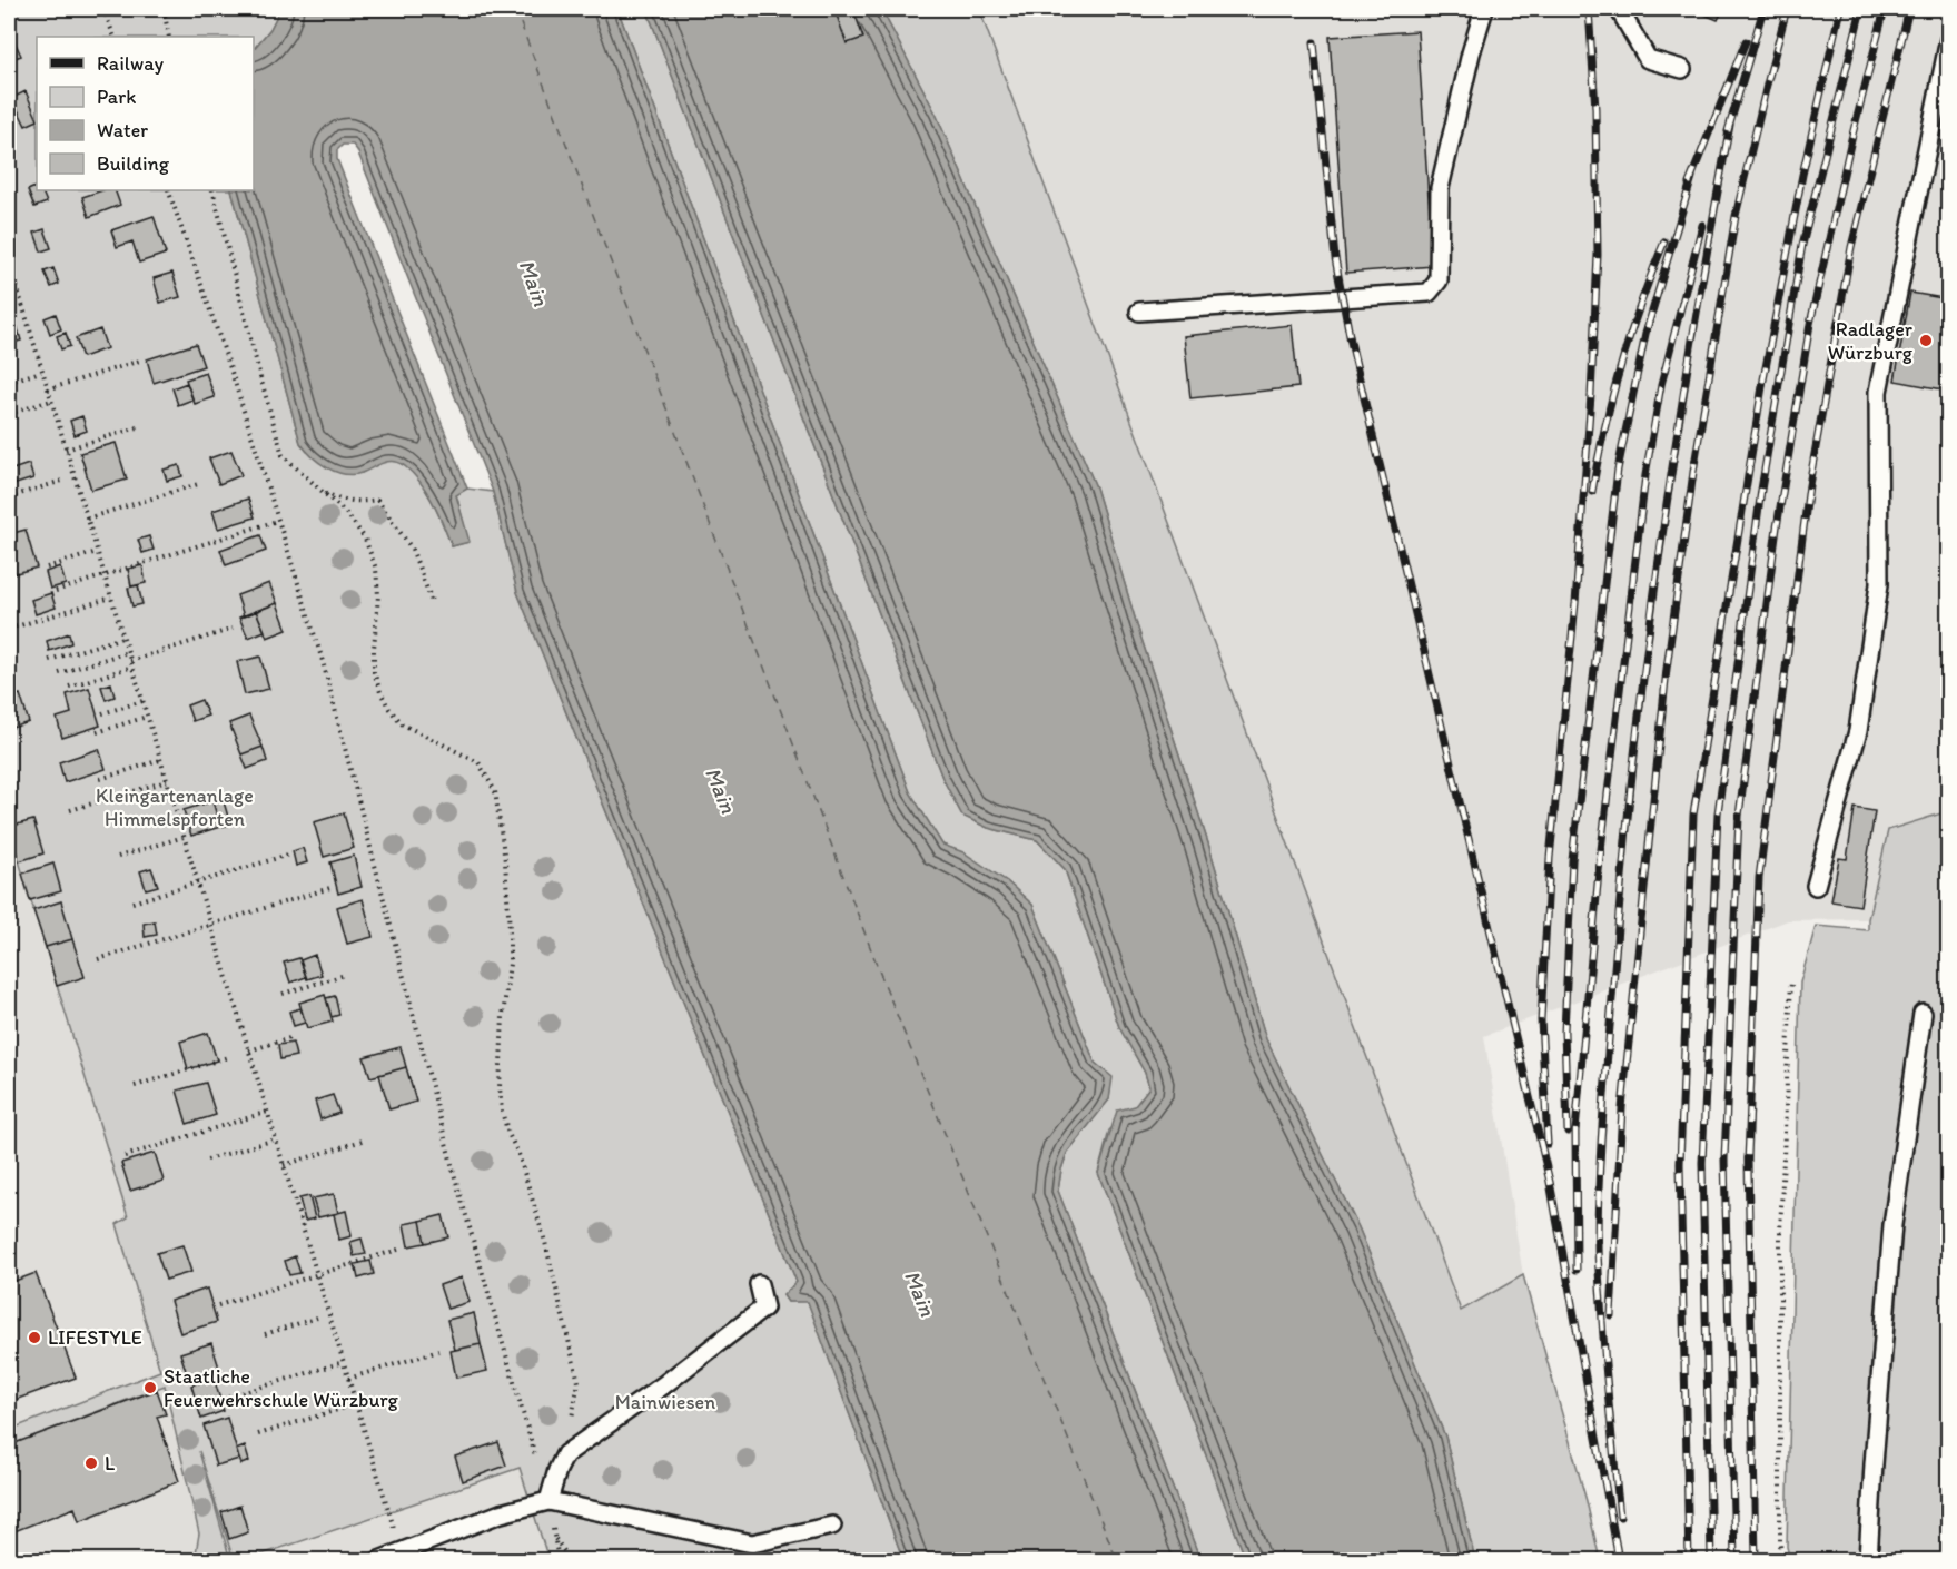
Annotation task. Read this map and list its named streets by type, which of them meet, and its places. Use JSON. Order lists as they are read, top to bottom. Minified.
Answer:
{"water":["Main"],"parks":["Kleingartenanlage Himmelspforten","Mainwiesen"],"places":["Radlager Würzburg","LIFESTYLE","Staatliche Feuerwehrschule Würzburg","L"],"legend":["Railway","Park","Water","Building"]}
